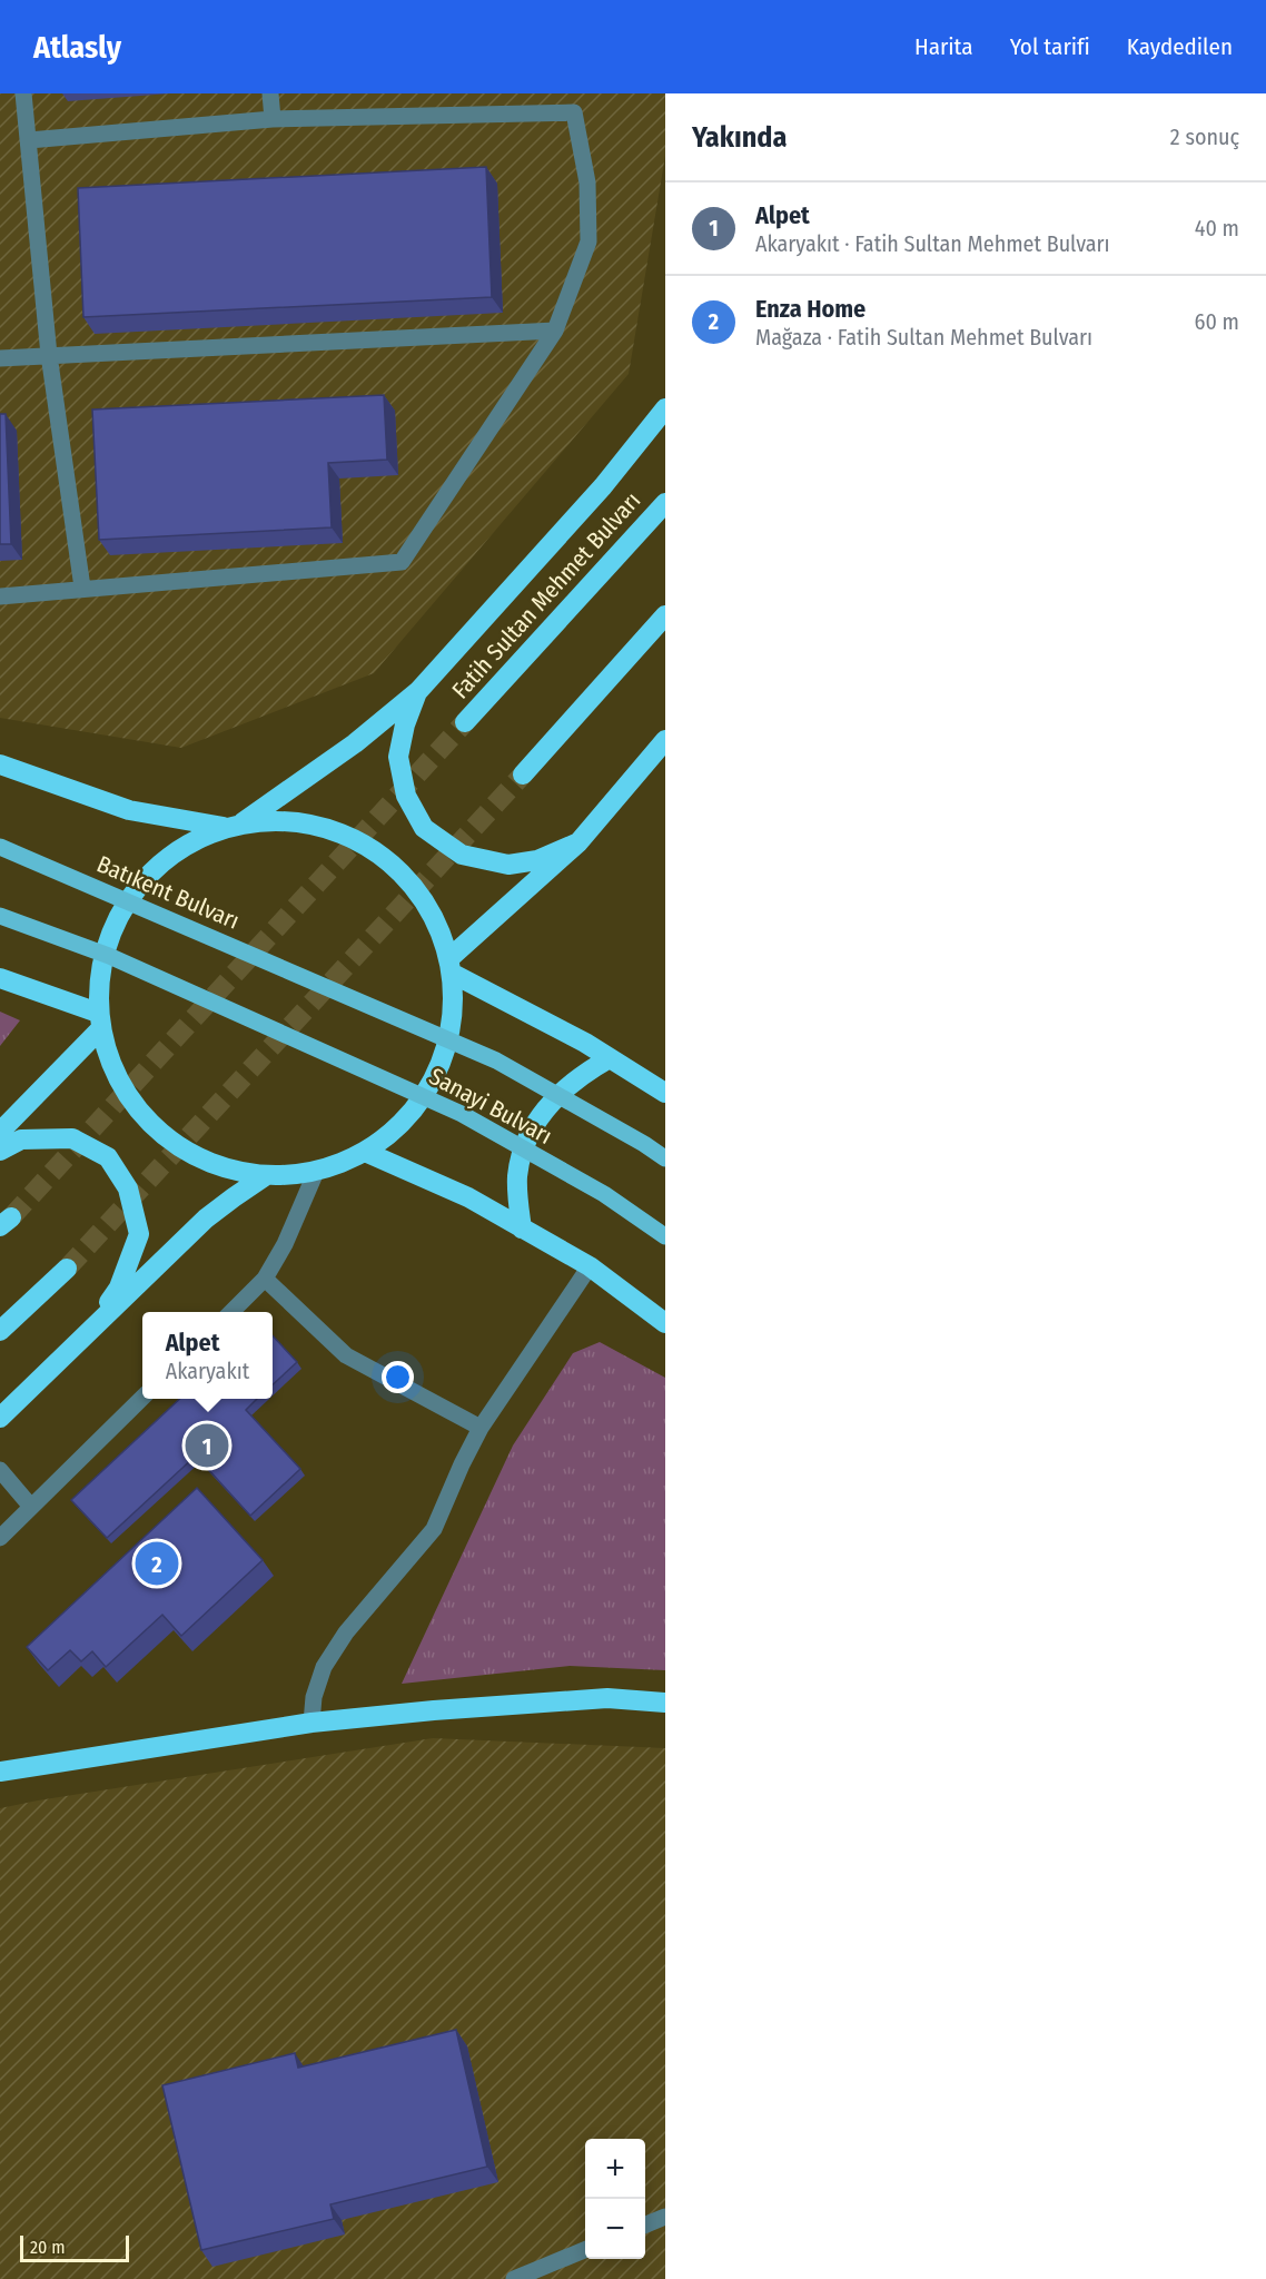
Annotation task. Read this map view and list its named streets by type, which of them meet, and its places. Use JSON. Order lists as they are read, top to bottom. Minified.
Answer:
{"streets":{"highway":["Fatih Sultan Mehmet Bulvarı"],"main road":["Batıkent Bulvarı","Sanayi Bulvarı"]},"crossings":[["Batıkent Bulvarı","Sanayi Bulvarı"]],"scale_bar":"20 m","page":{"header":"Atlasly","nav":["Harita","Yol tarifi","Kaydedilen"],"heading":["Yakında","2 sonuç"],"list":[{"mark":"1","name":"Alpet","note":"Akaryakıt · Fatih Sultan Mehmet Bulvarı","value":"40 m"},{"mark":"2","name":"Enza Home","note":"Mağaza · Fatih Sultan Mehmet Bulvarı","value":"60 m"}],"popup":["Alpet","Akaryakıt"],"pins":["1","2"],"map_buttons":["+","−"],"scale":"20 m"}}
